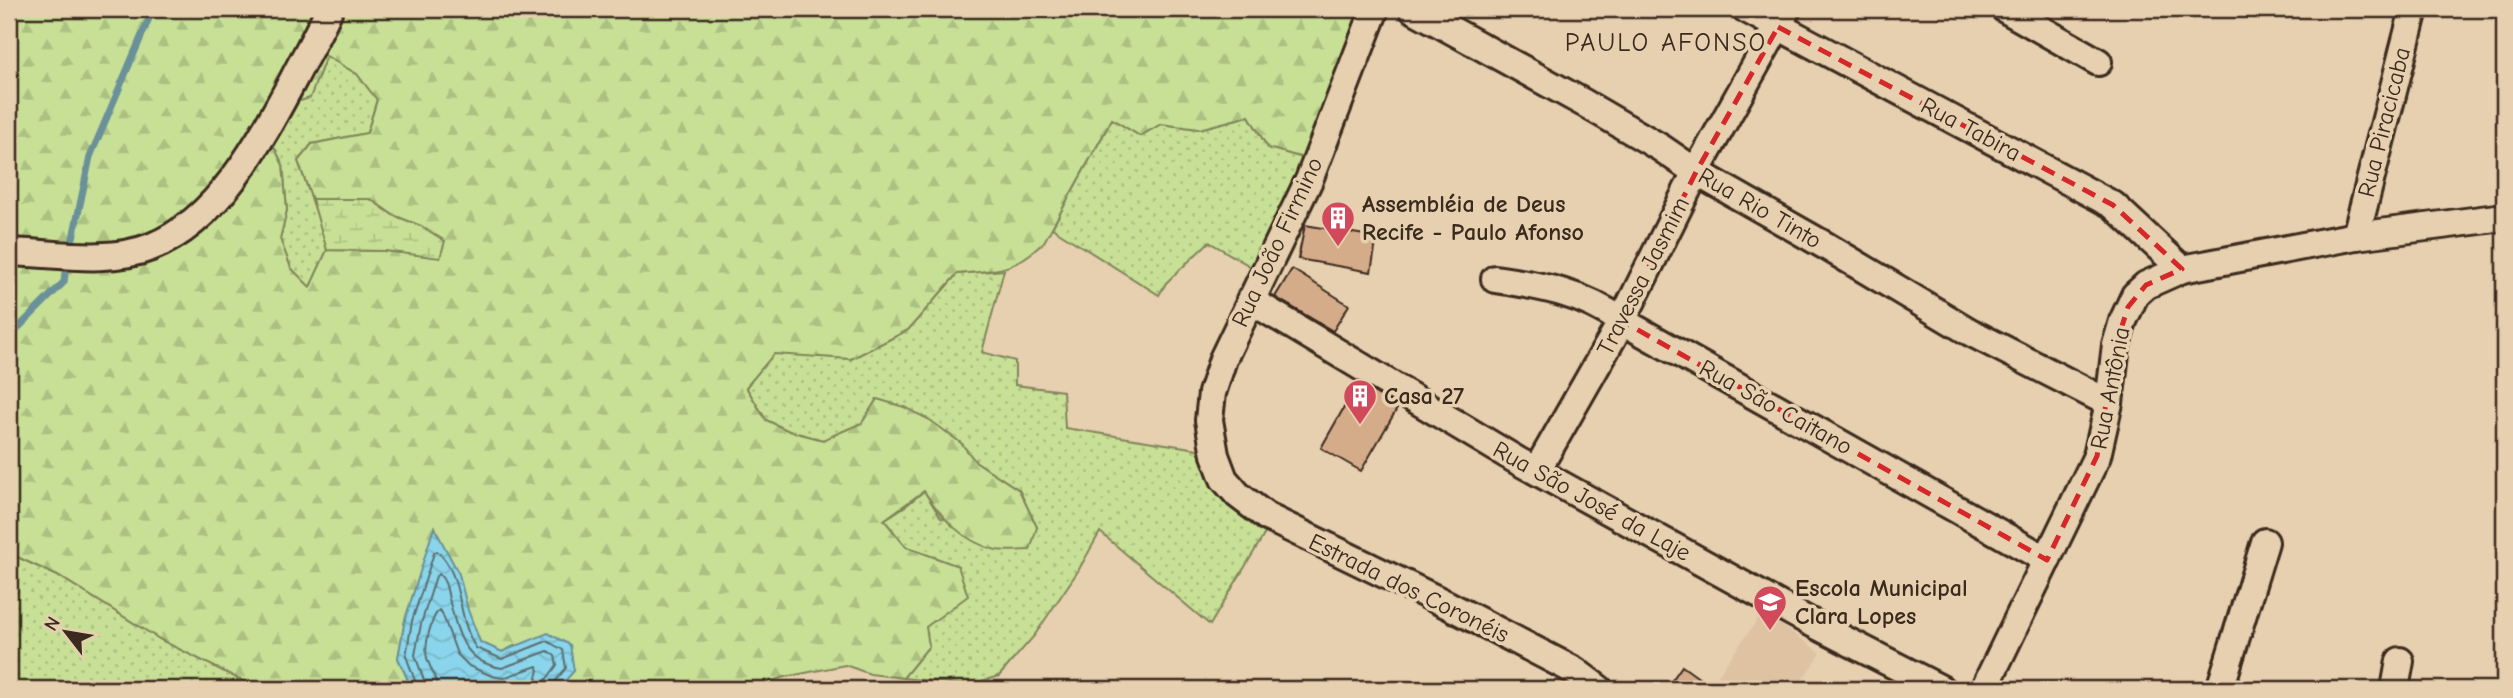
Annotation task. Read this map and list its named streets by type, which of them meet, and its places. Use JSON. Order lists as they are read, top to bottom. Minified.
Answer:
{"streets":{"street":["Rua Piracicaba","Rua Tabira","Rua Rio Tinto","Rua João Firmino","Travessa Jasmim","Rua Antônia","Rua São Caitano","Rua São José da Laje","Estrada dos Coronéis"]},"crossings":[["Rua Piracicaba","Rua Antônia"],["Rua Tabira","Travessa Jasmim"],["Rua Tabira","Rua Antônia"],["Rua Rio Tinto","Travessa Jasmim"],["Rua Rio Tinto","Rua Antônia"],["Rua João Firmino","Rua São José da Laje"],["Rua João Firmino","Estrada dos Coronéis"],["Travessa Jasmim","Rua São Caitano"],["Travessa Jasmim","Rua São José da Laje"],["Rua Antônia","Rua São Caitano"]],"districts":["PAULO AFONSO"],"places":{"building":["Assembléia de Deus Recife - Paulo Afonso","Casa 27"],"school or university":["Escola Municipal Clara Lopes"]},"north":"top left"}
